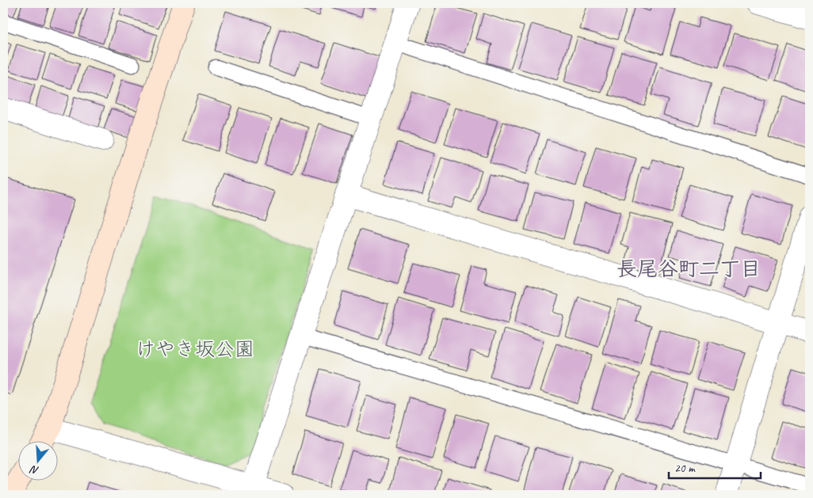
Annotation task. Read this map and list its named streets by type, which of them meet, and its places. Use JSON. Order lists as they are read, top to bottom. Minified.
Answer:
{"districts":["長尾谷町二丁目"],"parks":["けやき坂公園"],"scale_bar":"20 m","north":"bottom"}
